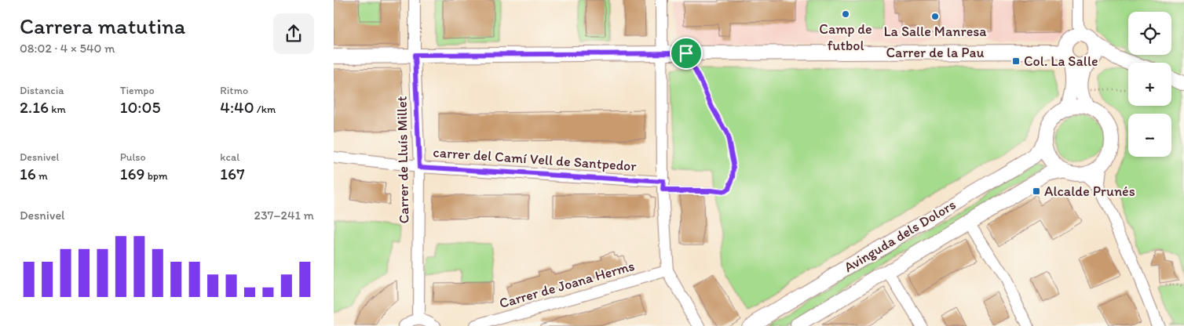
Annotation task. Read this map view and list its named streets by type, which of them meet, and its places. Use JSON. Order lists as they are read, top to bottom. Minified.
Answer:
{"streets":{"street":["Carrer de la Pau","carrer del Camí Vell de Santpedor","Carrer de Lluís Millet","Avinguda dels Dolors","Carrer de Joana Herms"]},"crossings":[["Carrer de la Pau","Carrer de Lluís Millet"],["carrer del Camí Vell de Santpedor","Carrer de Lluís Millet"]],"places":{"other":["Camp de futbol","La Salle Manresa"],"transit":["Col. La Salle","Alcalde Prunés"]},"page":{"heading":["Carrera matutina","08:02 · 4 × 540 m"],"map_buttons":["+","−"],"stats":[["Distancia","2.16 km"],["Tiempo","10:05"],["Ritmo","4:40 /km"],["Desnivel","16 m"],["Pulso","169 bpm"],["kcal","167"]],"chart":["Desnivel","237–241 m"]}}
